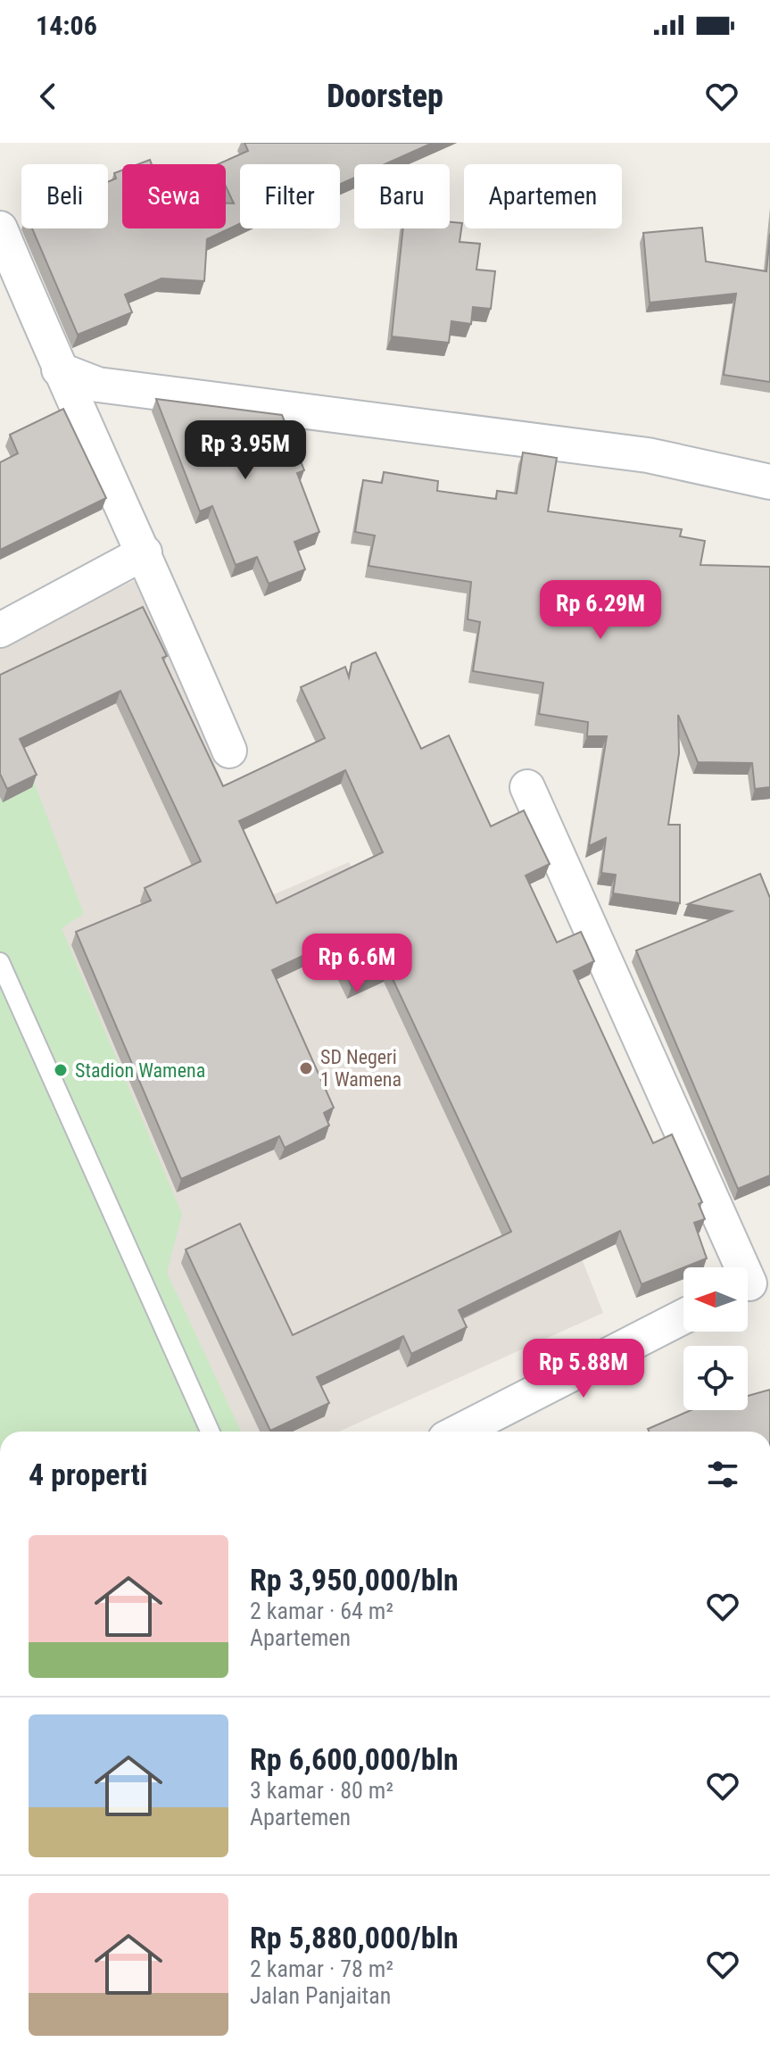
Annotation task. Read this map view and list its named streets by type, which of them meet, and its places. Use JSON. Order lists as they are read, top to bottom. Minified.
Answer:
{"places":["SD Negeri 1 Wamena","Stadion Wamena"],"north":"left","page":{"status":"14:06","header":"Doorstep","chip":["Beli","Sewa","Filter","Baru","Apartemen"],"price":["Rp 3.95M","Rp 6.29M","Rp 6.6M","Rp 5.88M"],"heading":"4 properti","list":[{"name":"Rp 3,950,000/bln","note":"2 kamar · 64 m² · Apartemen"},{"name":"Rp 6,600,000/bln","note":"3 kamar · 80 m² · Apartemen"},{"name":"Rp 5,880,000/bln","note":"2 kamar · 78 m² · Jalan Panjaitan"}]}}
